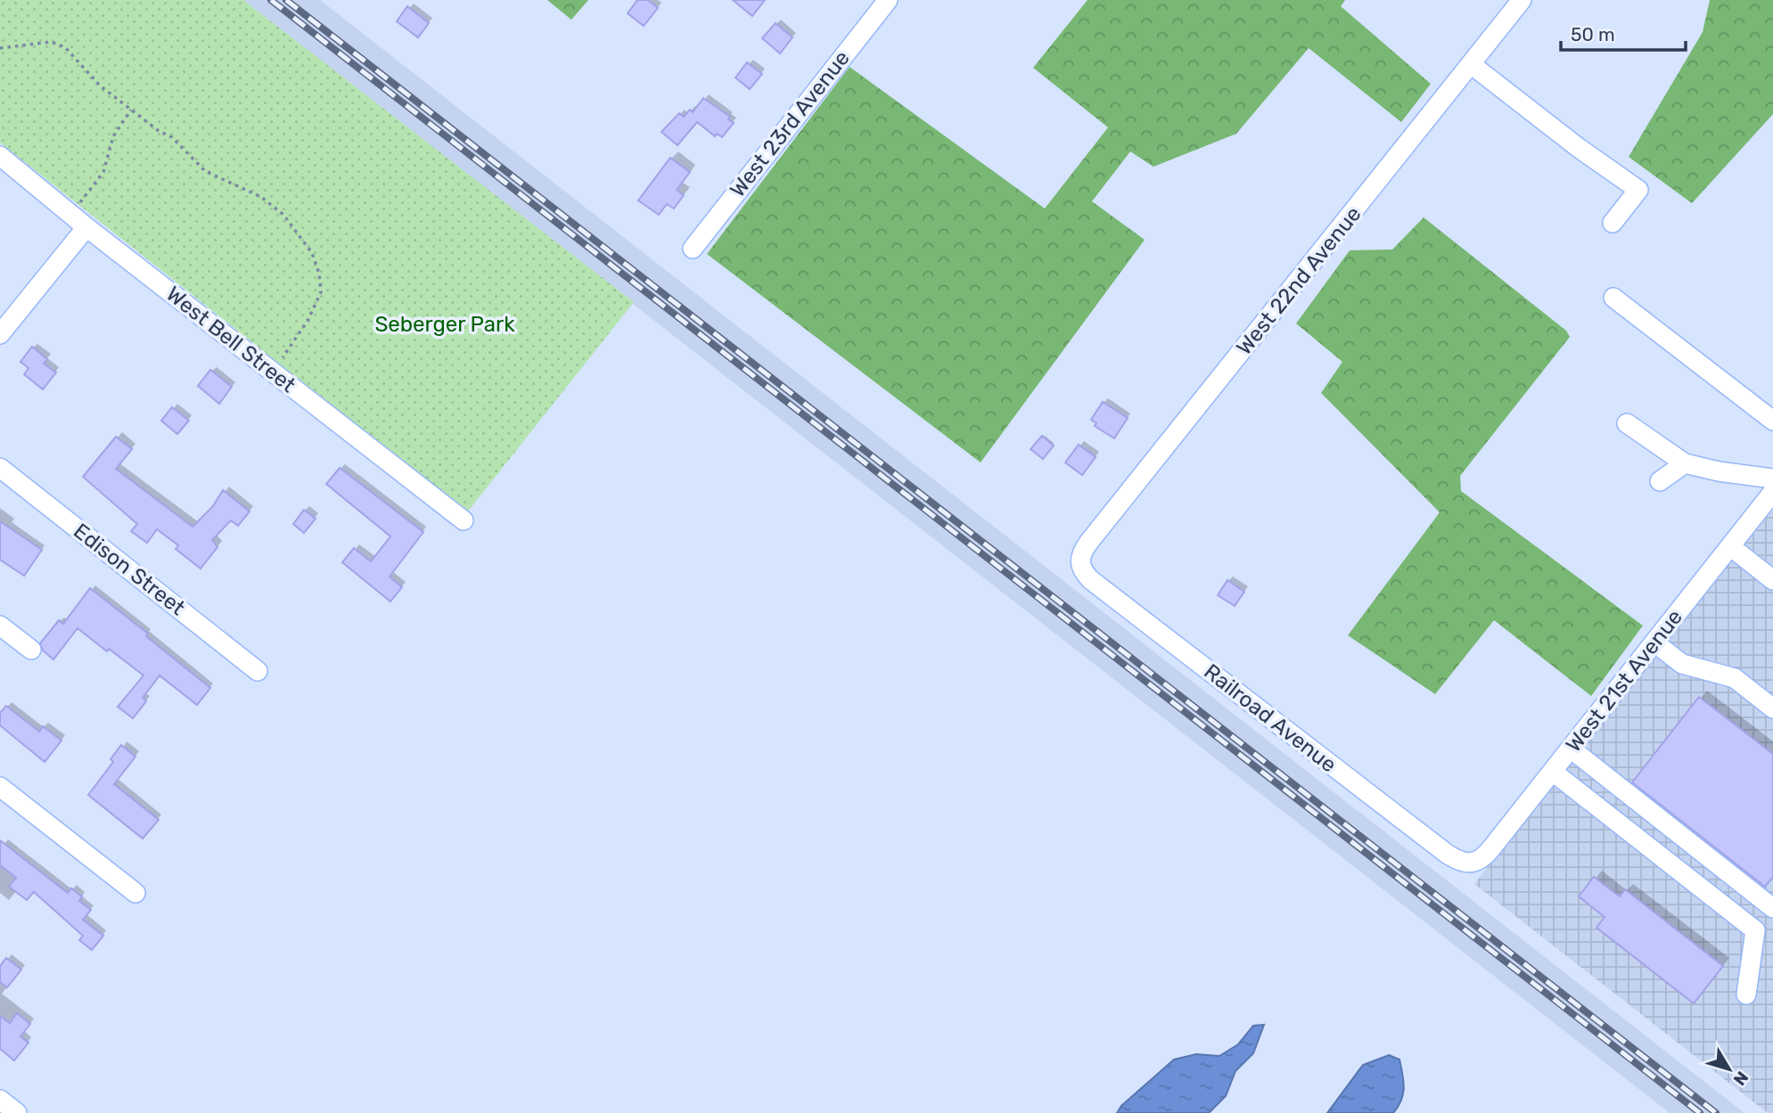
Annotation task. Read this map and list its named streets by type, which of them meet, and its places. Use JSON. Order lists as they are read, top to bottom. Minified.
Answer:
{"streets":{"street":["West 23rd Avenue","West 22nd Avenue","West Bell Street","Edison Street","West 21st Avenue","Railroad Avenue"]},"crossings":[["West 22nd Avenue","Railroad Avenue"],["West 21st Avenue","Railroad Avenue"]],"parks":["Seberger Park"],"scale_bar":"50 m","north":"bottom right"}
